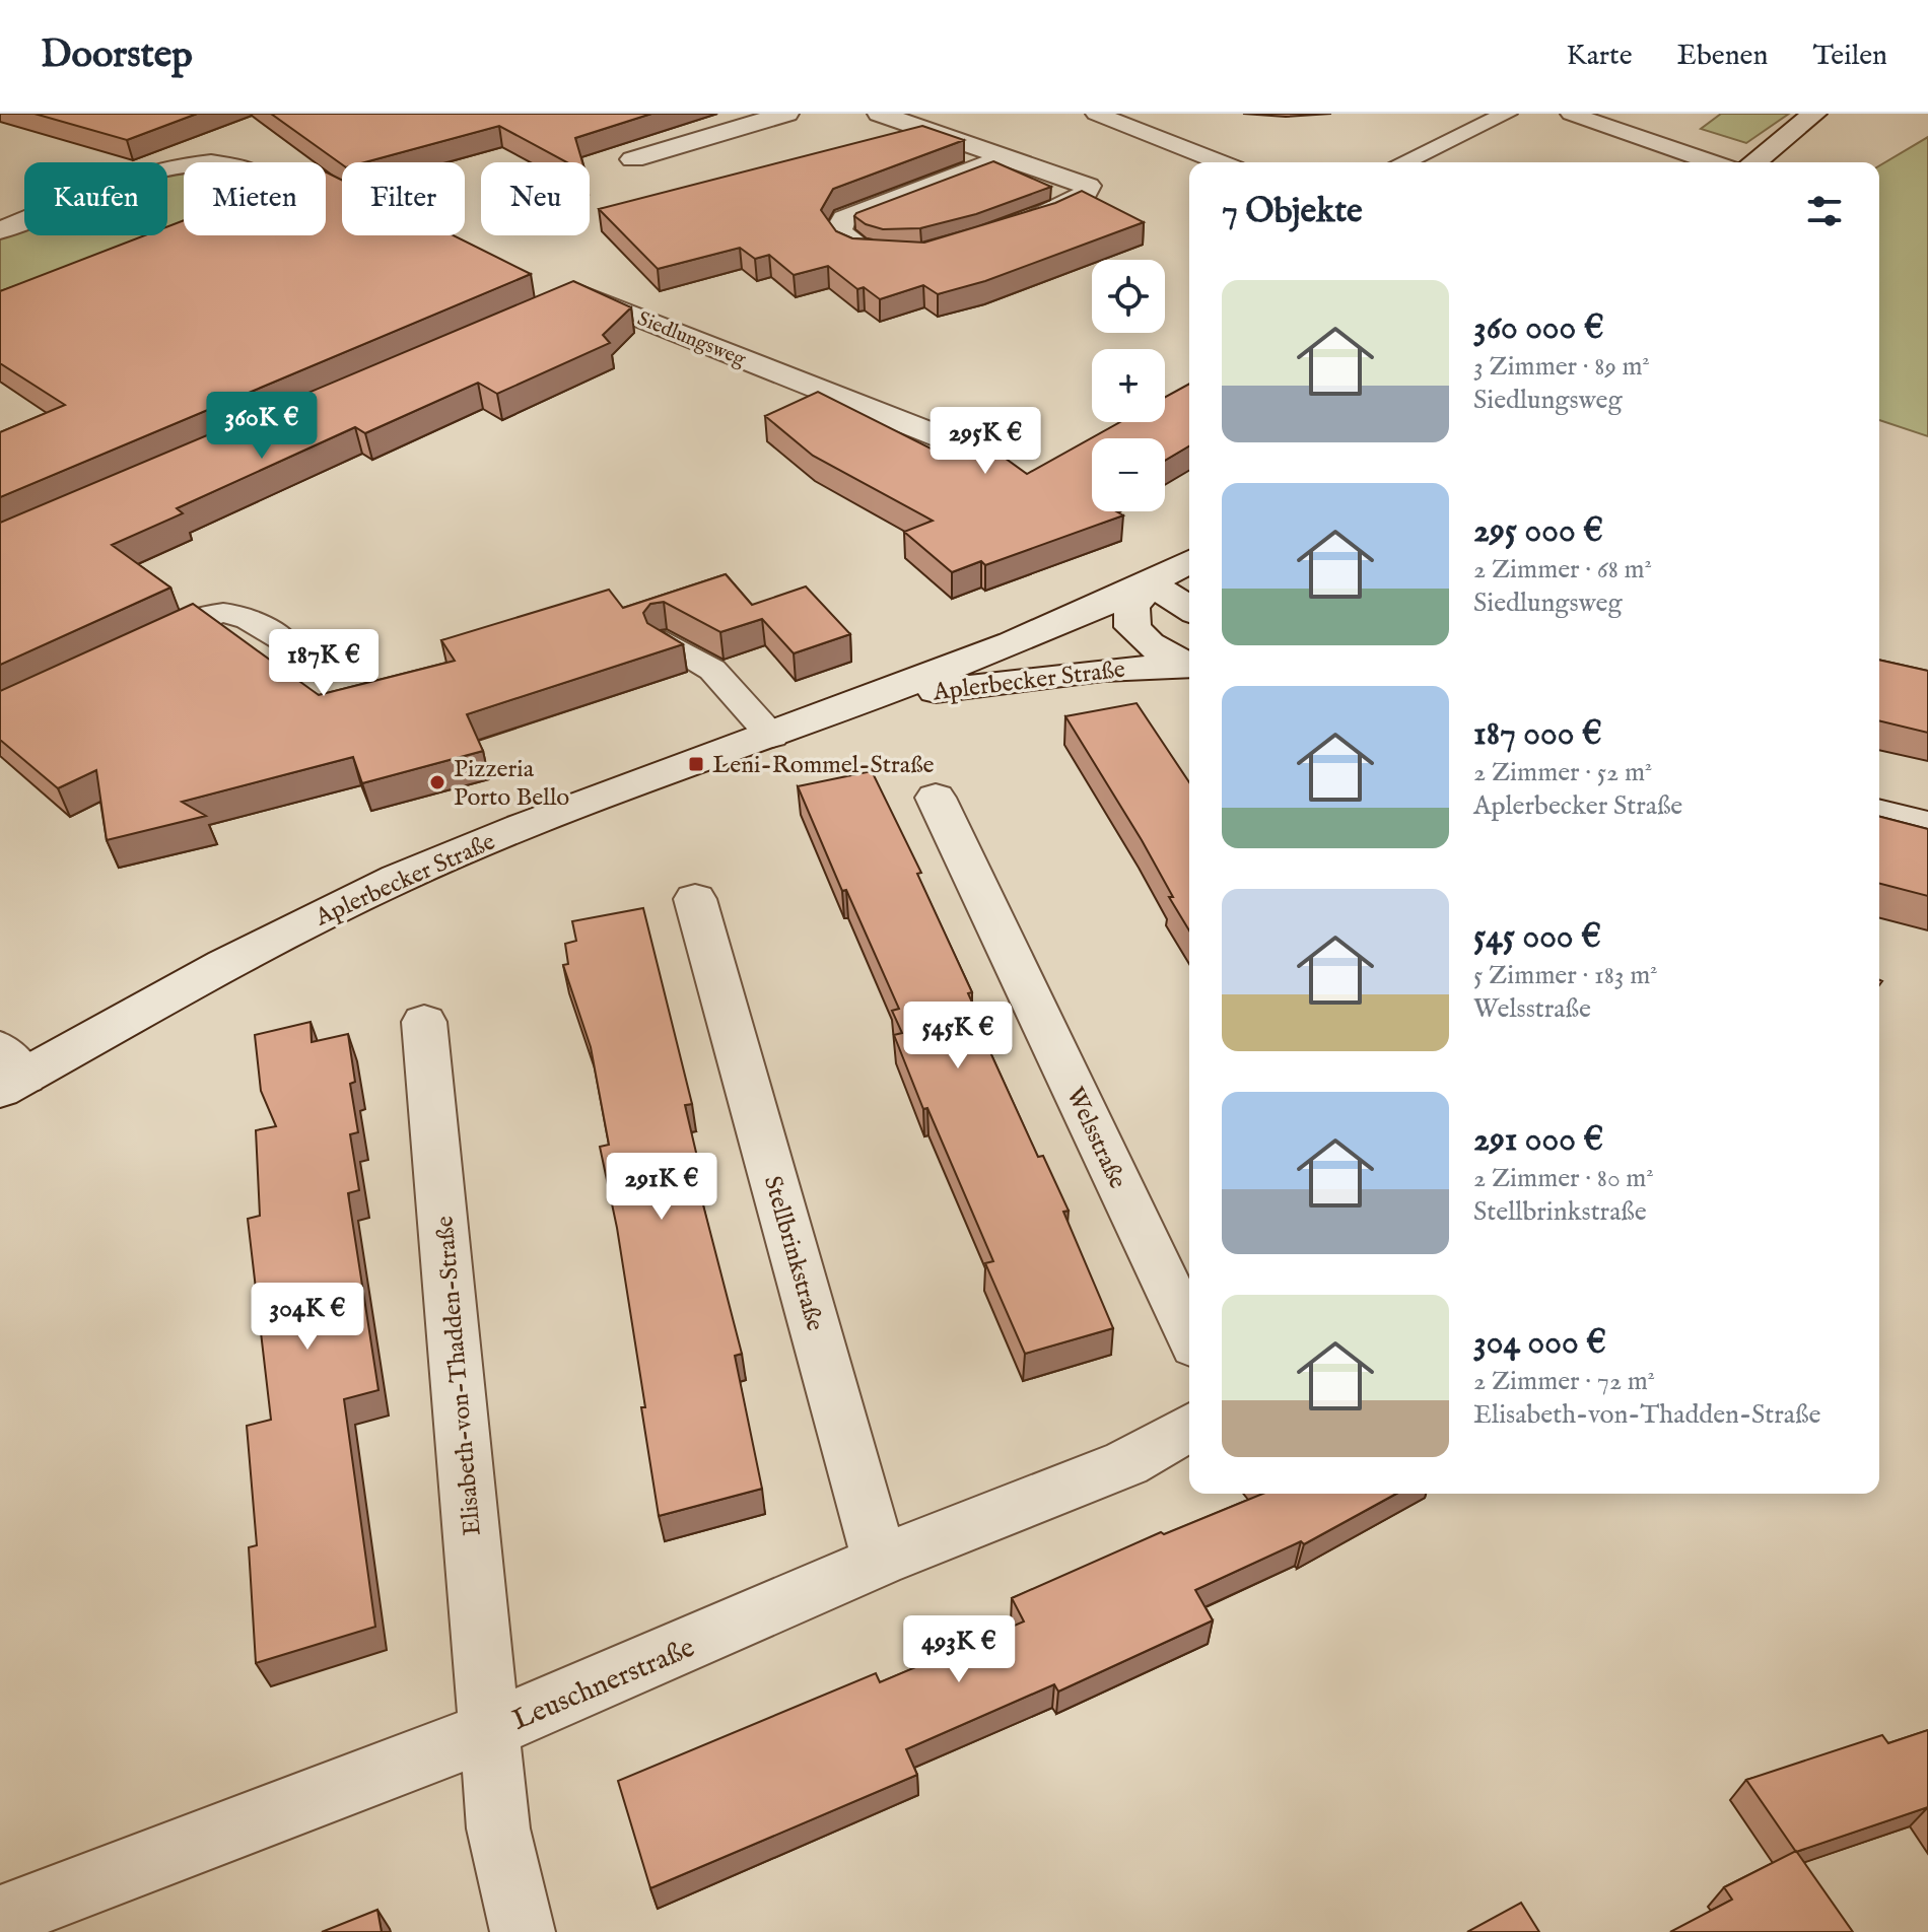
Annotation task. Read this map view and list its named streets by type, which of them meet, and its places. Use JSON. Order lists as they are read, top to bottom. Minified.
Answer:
{"streets":{"street":["Siedlungsweg","Aplerbecker Straße","Welsstraße","Stellbrinkstraße","Elisabeth-von-Thadden-Straße","Leuschnerstraße"]},"crossings":[["Stellbrinkstraße","Leuschnerstraße"],["Elisabeth-von-Thadden-Straße","Leuschnerstraße"]],"places":{"transit":["Leni-Rommel-Straße"],"other":["Pizzeria Porto Bello"]},"page":{"header":"Doorstep","nav":["Karte","Ebenen","Teilen"],"chip":["Kaufen","Mieten","Filter","Neu"],"heading":"7 Objekte","map_buttons":["+","−"],"list":[{"name":"360 000 €","note":"3 Zimmer · 89 m² · Siedlungsweg"},{"name":"295 000 €","note":"2 Zimmer · 68 m² · Siedlungsweg"},{"name":"187 000 €","note":"2 Zimmer · 52 m² · Aplerbecker Straße"},{"name":"545 000 €","note":"5 Zimmer · 183 m² · Welsstraße"},{"name":"291 000 €","note":"2 Zimmer · 80 m² · Stellbrinkstraße"},{"name":"304 000 €","note":"2 Zimmer · 72 m² · Elisabeth-von-Thadden-Straße"}],"price":["360K €","295K €","187K €","545K €","291K €","304K €","493K €"]}}
